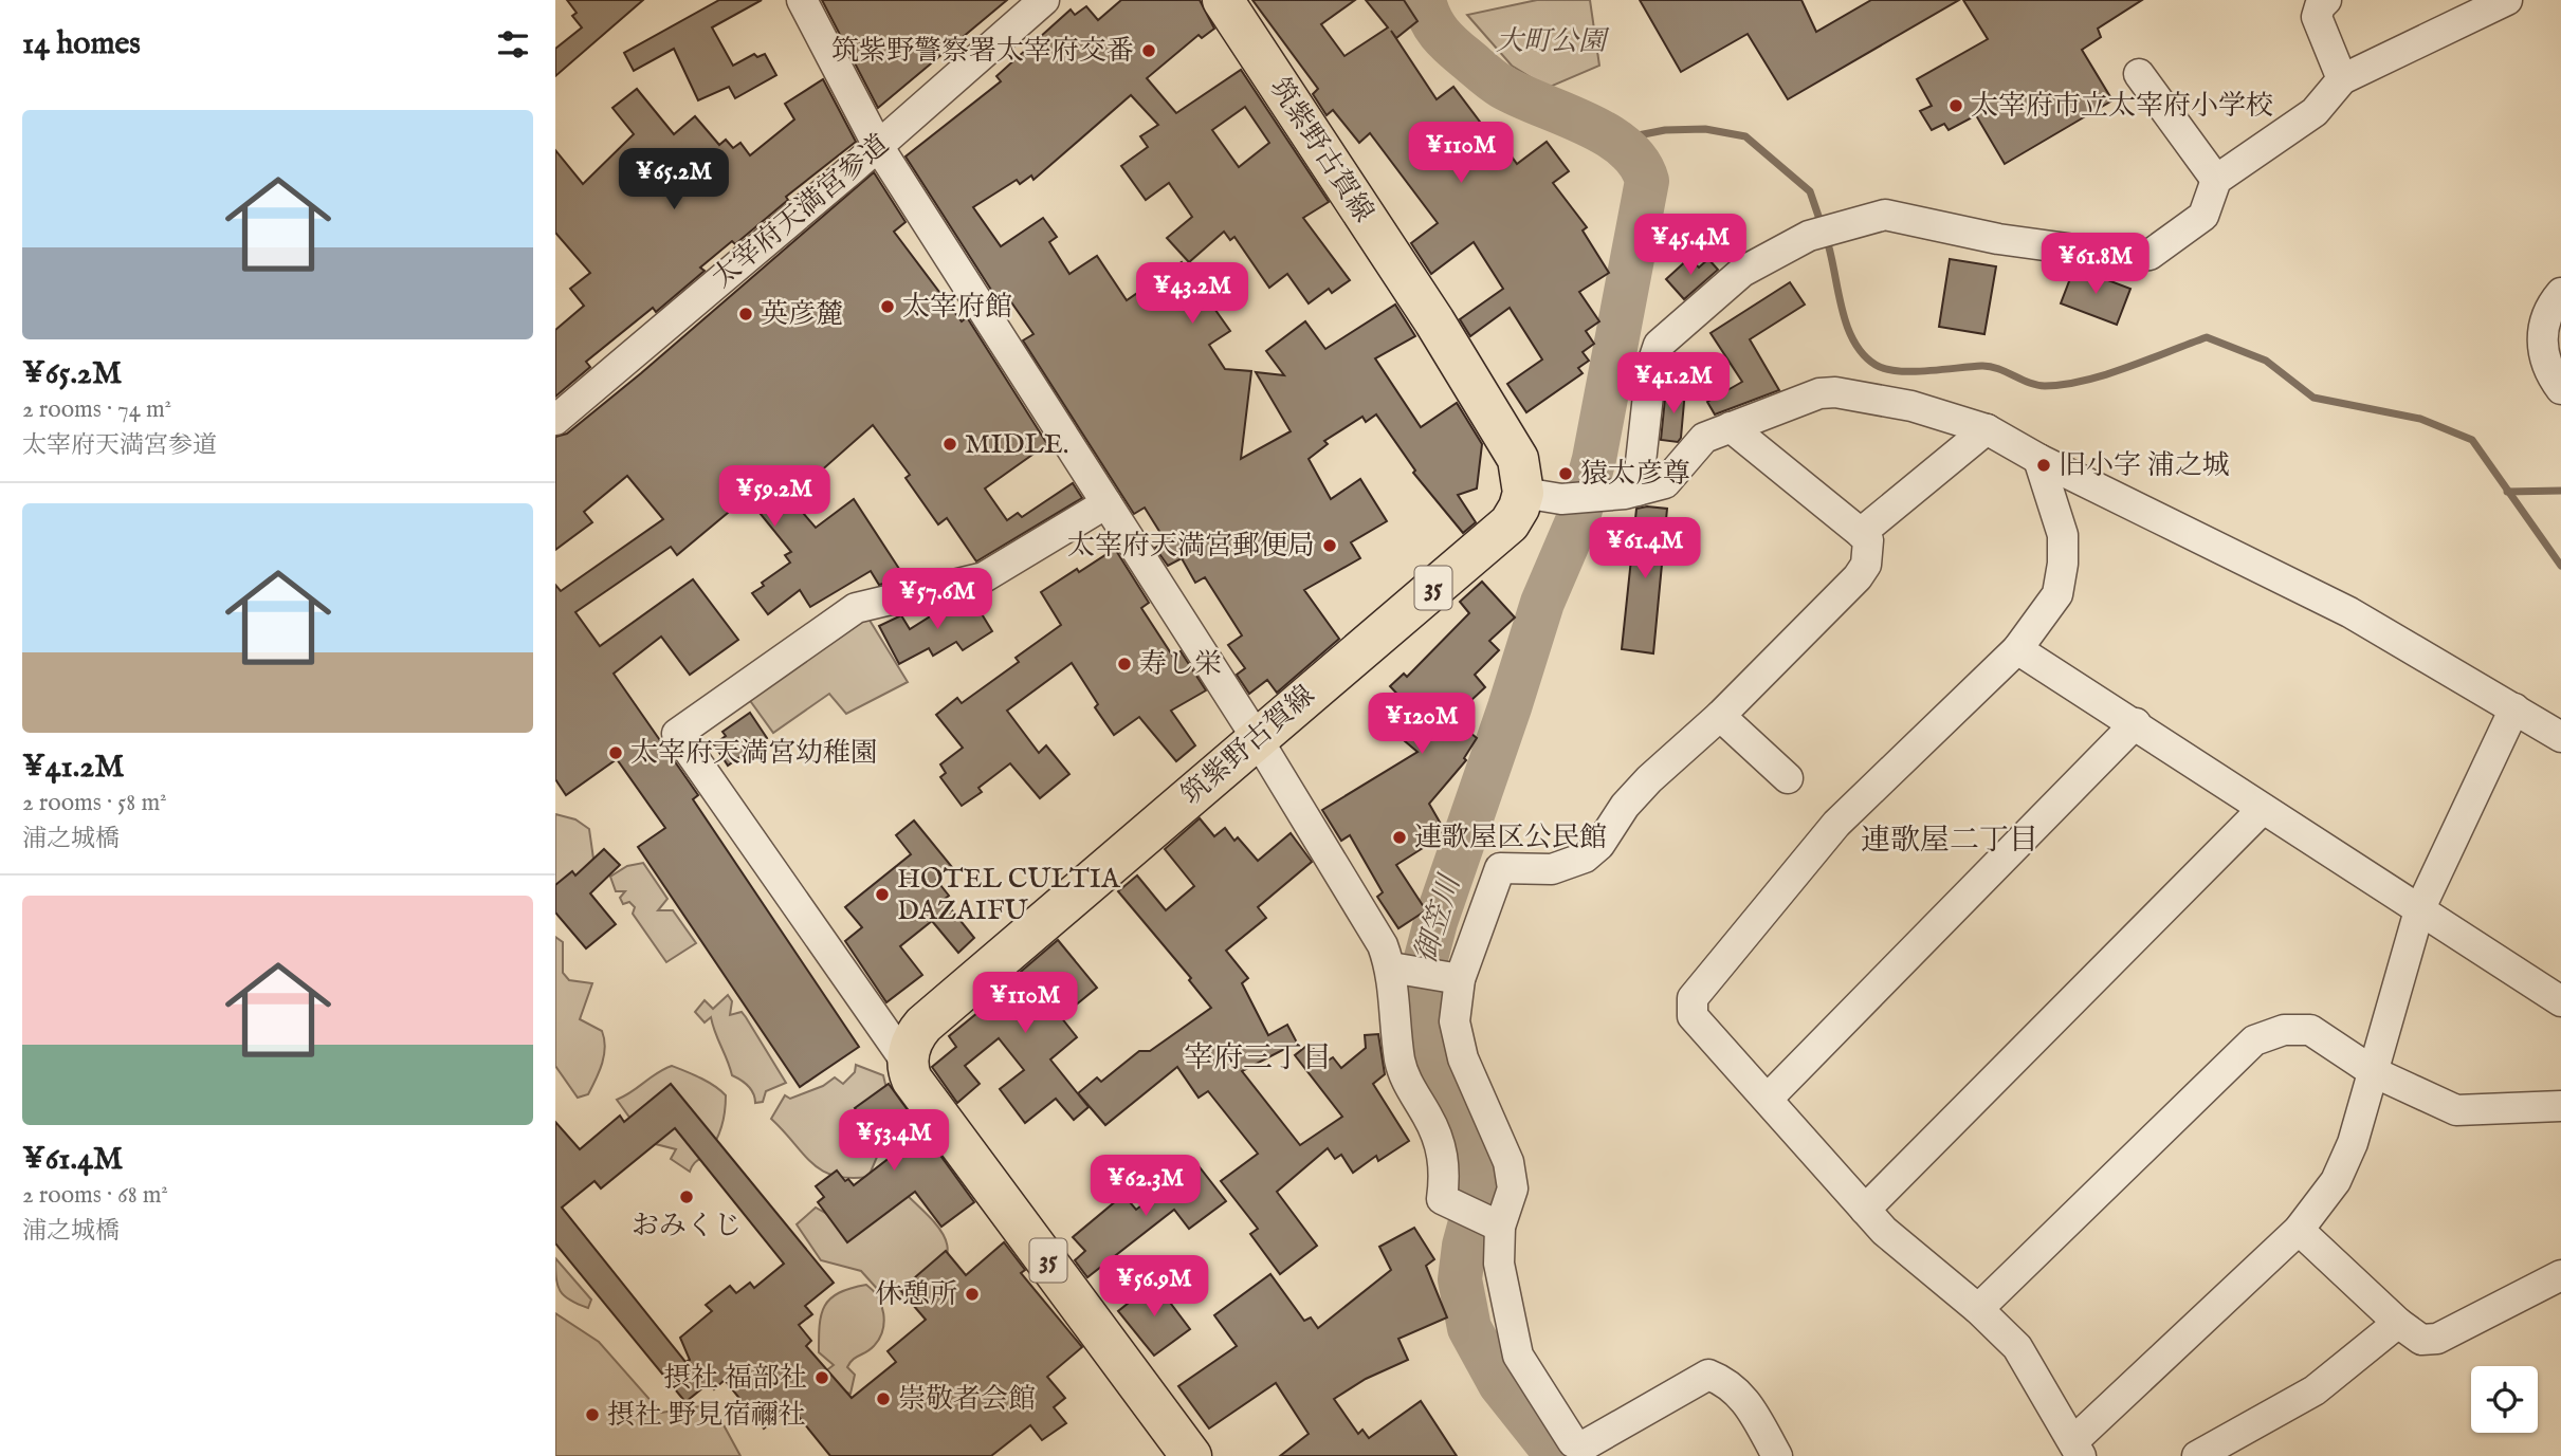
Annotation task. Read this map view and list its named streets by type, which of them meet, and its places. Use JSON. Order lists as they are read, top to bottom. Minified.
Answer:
{"streets":{"main road":["筑紫野古賀線","35"],"street":["太宰府天満宮参道"]},"crossings":[["筑紫野古賀線","35"]],"districts":["連歌屋二丁目","宰府三丁目"],"water":["御笠川"],"parks":["大町公園"],"places":["筑紫野警察署太宰府交番","太宰府市立太宰府小学校","太宰府館","英彦麓","MIDLE.","旧小字 浦之城","猿太彦尊","太宰府天満宮郵便局","寿し栄","太宰府天満宮幼稚園","連歌屋区公民館","HOTEL CULTIA DAZAIFU","おみくじ","休憩所","摂社 福部社","崇敬者会館","摂社 野見宿禰社"],"page":{"heading":"14 homes","list":[{"name":"¥65.2M","note":"2 rooms · 74 m² · 太宰府天満宮参道"},{"name":"¥41.2M","note":"2 rooms · 58 m² · 浦之城橋"},{"name":"¥61.4M","note":"2 rooms · 68 m² · 浦之城橋"}],"price":["¥110M","¥65.2M","¥45.4M","¥61.8M","¥43.2M","¥41.2M","¥59.2M","¥61.4M","¥57.6M","¥120M","¥110M","¥53.4M","¥62.3M","¥56.9M"]}}
